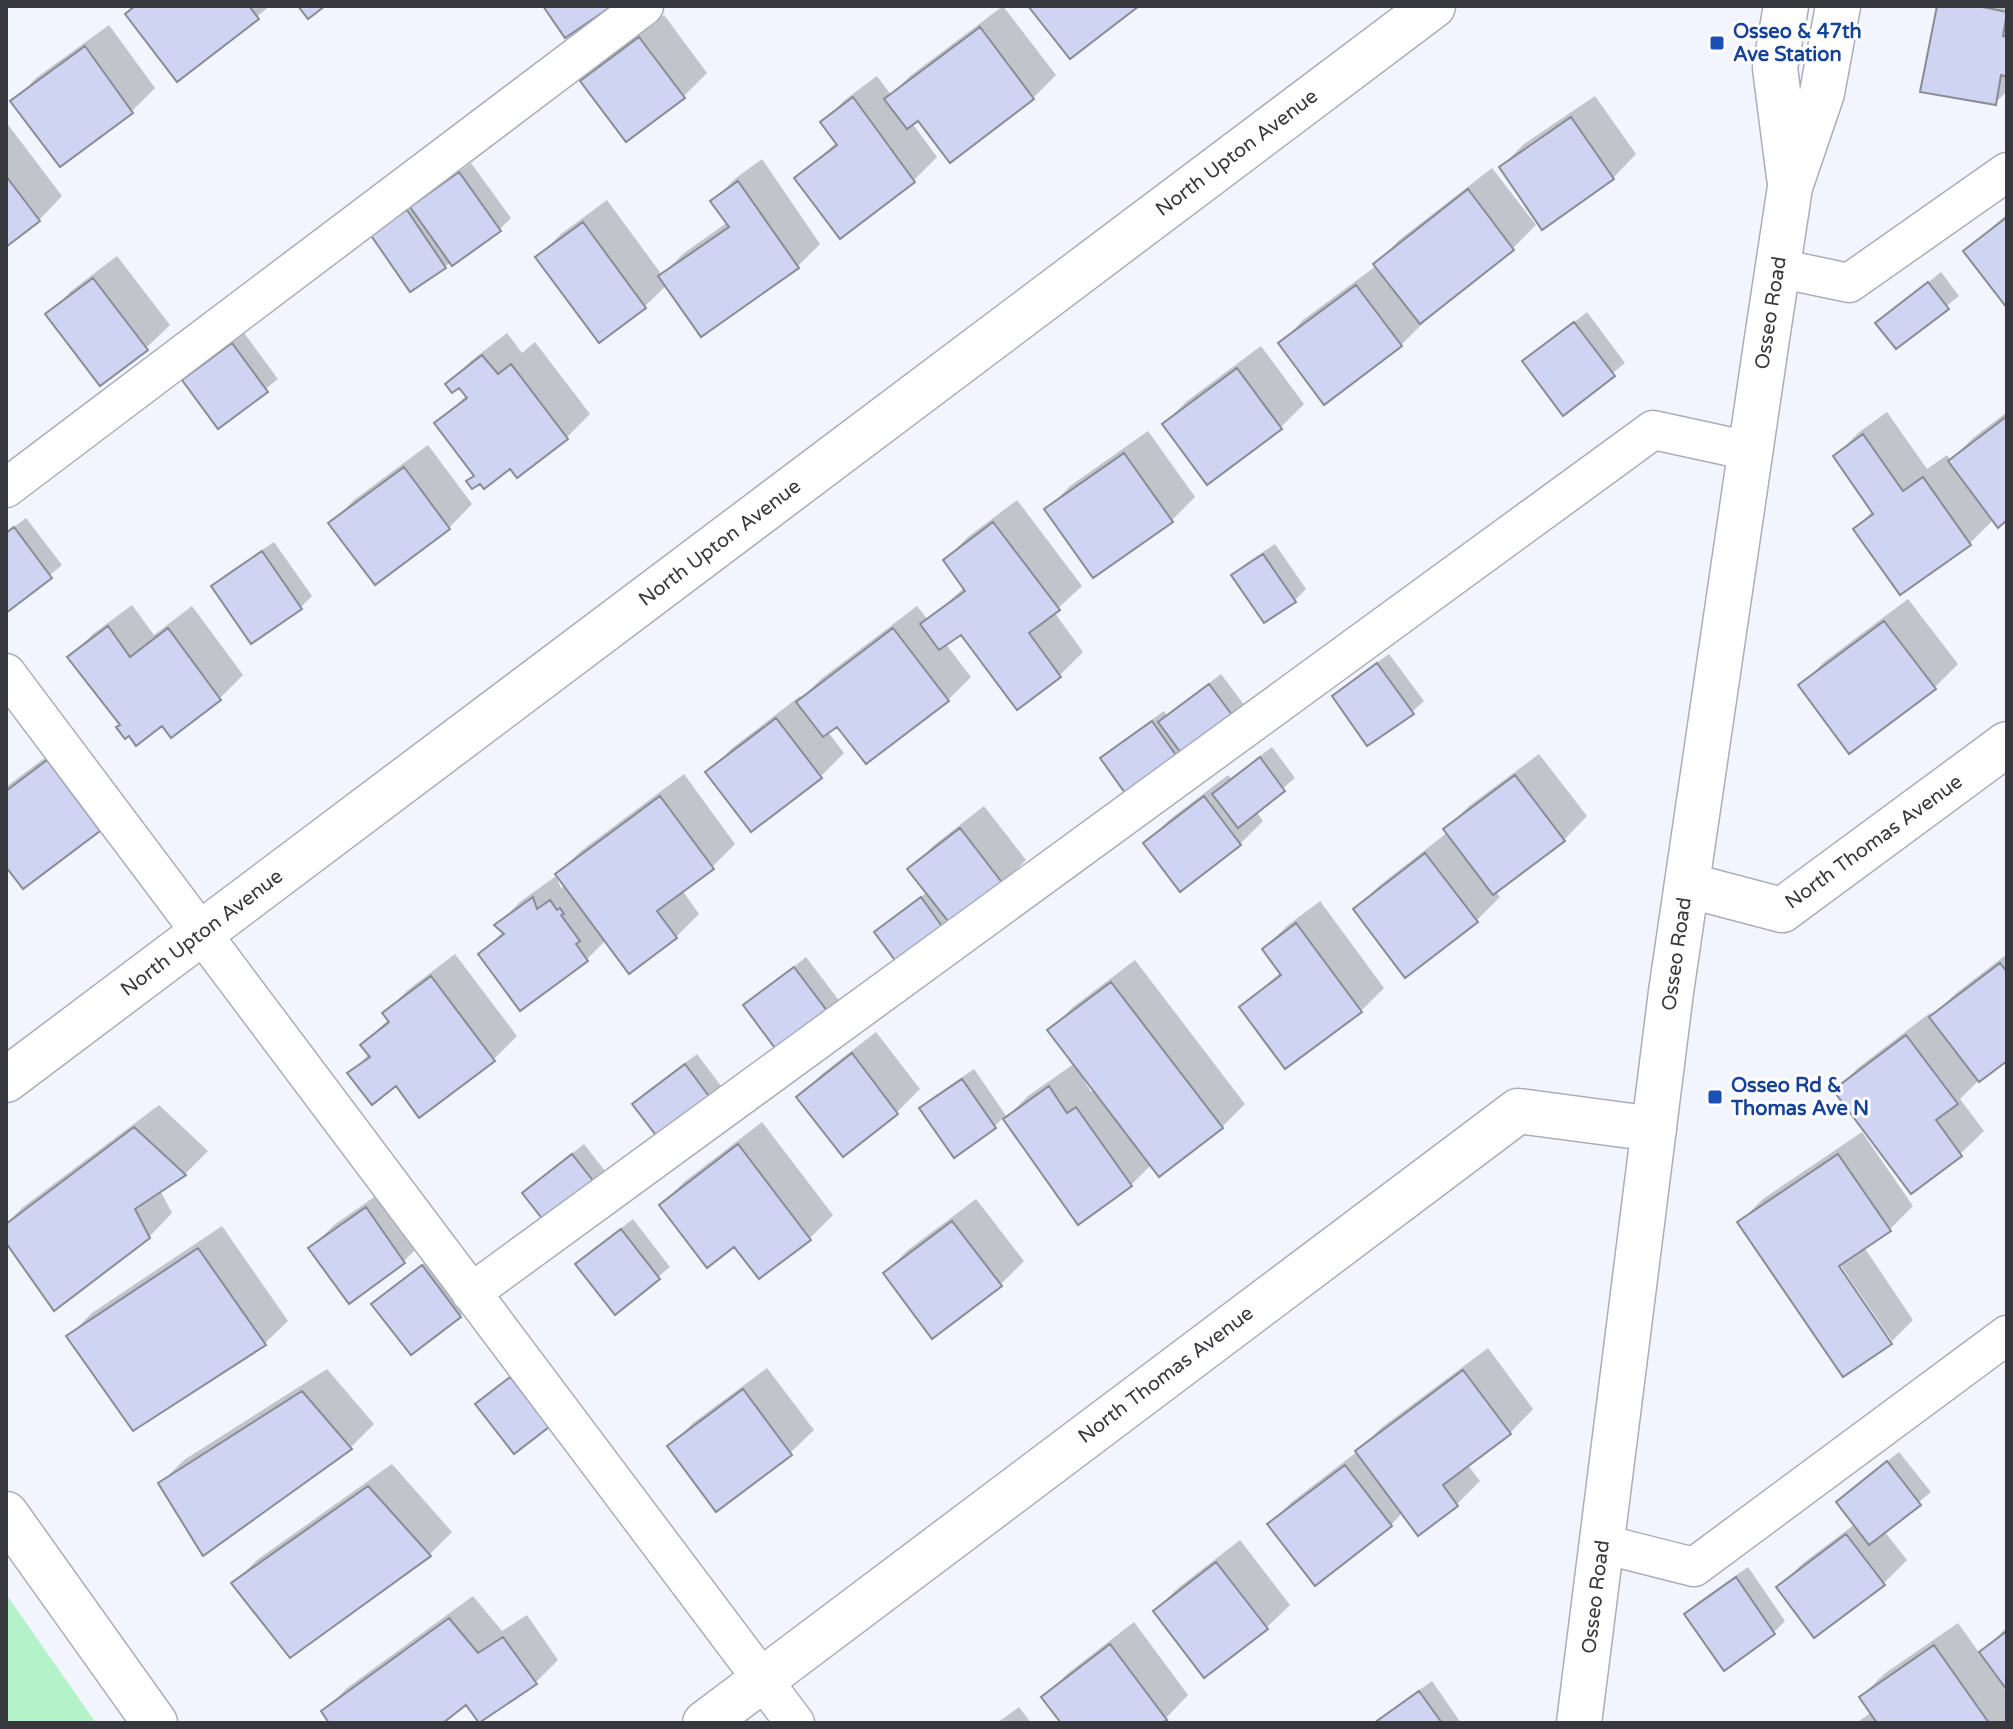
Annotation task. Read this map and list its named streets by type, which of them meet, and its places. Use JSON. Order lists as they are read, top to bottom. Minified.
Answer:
{"streets":{"street":["North Upton Avenue","Osseo Road","North Thomas Avenue"]},"crossings":[["Osseo Road","North Thomas Avenue"]],"places":{"transit":["Osseo & 47th Ave Station","Osseo Rd & Thomas Ave N"]}}
